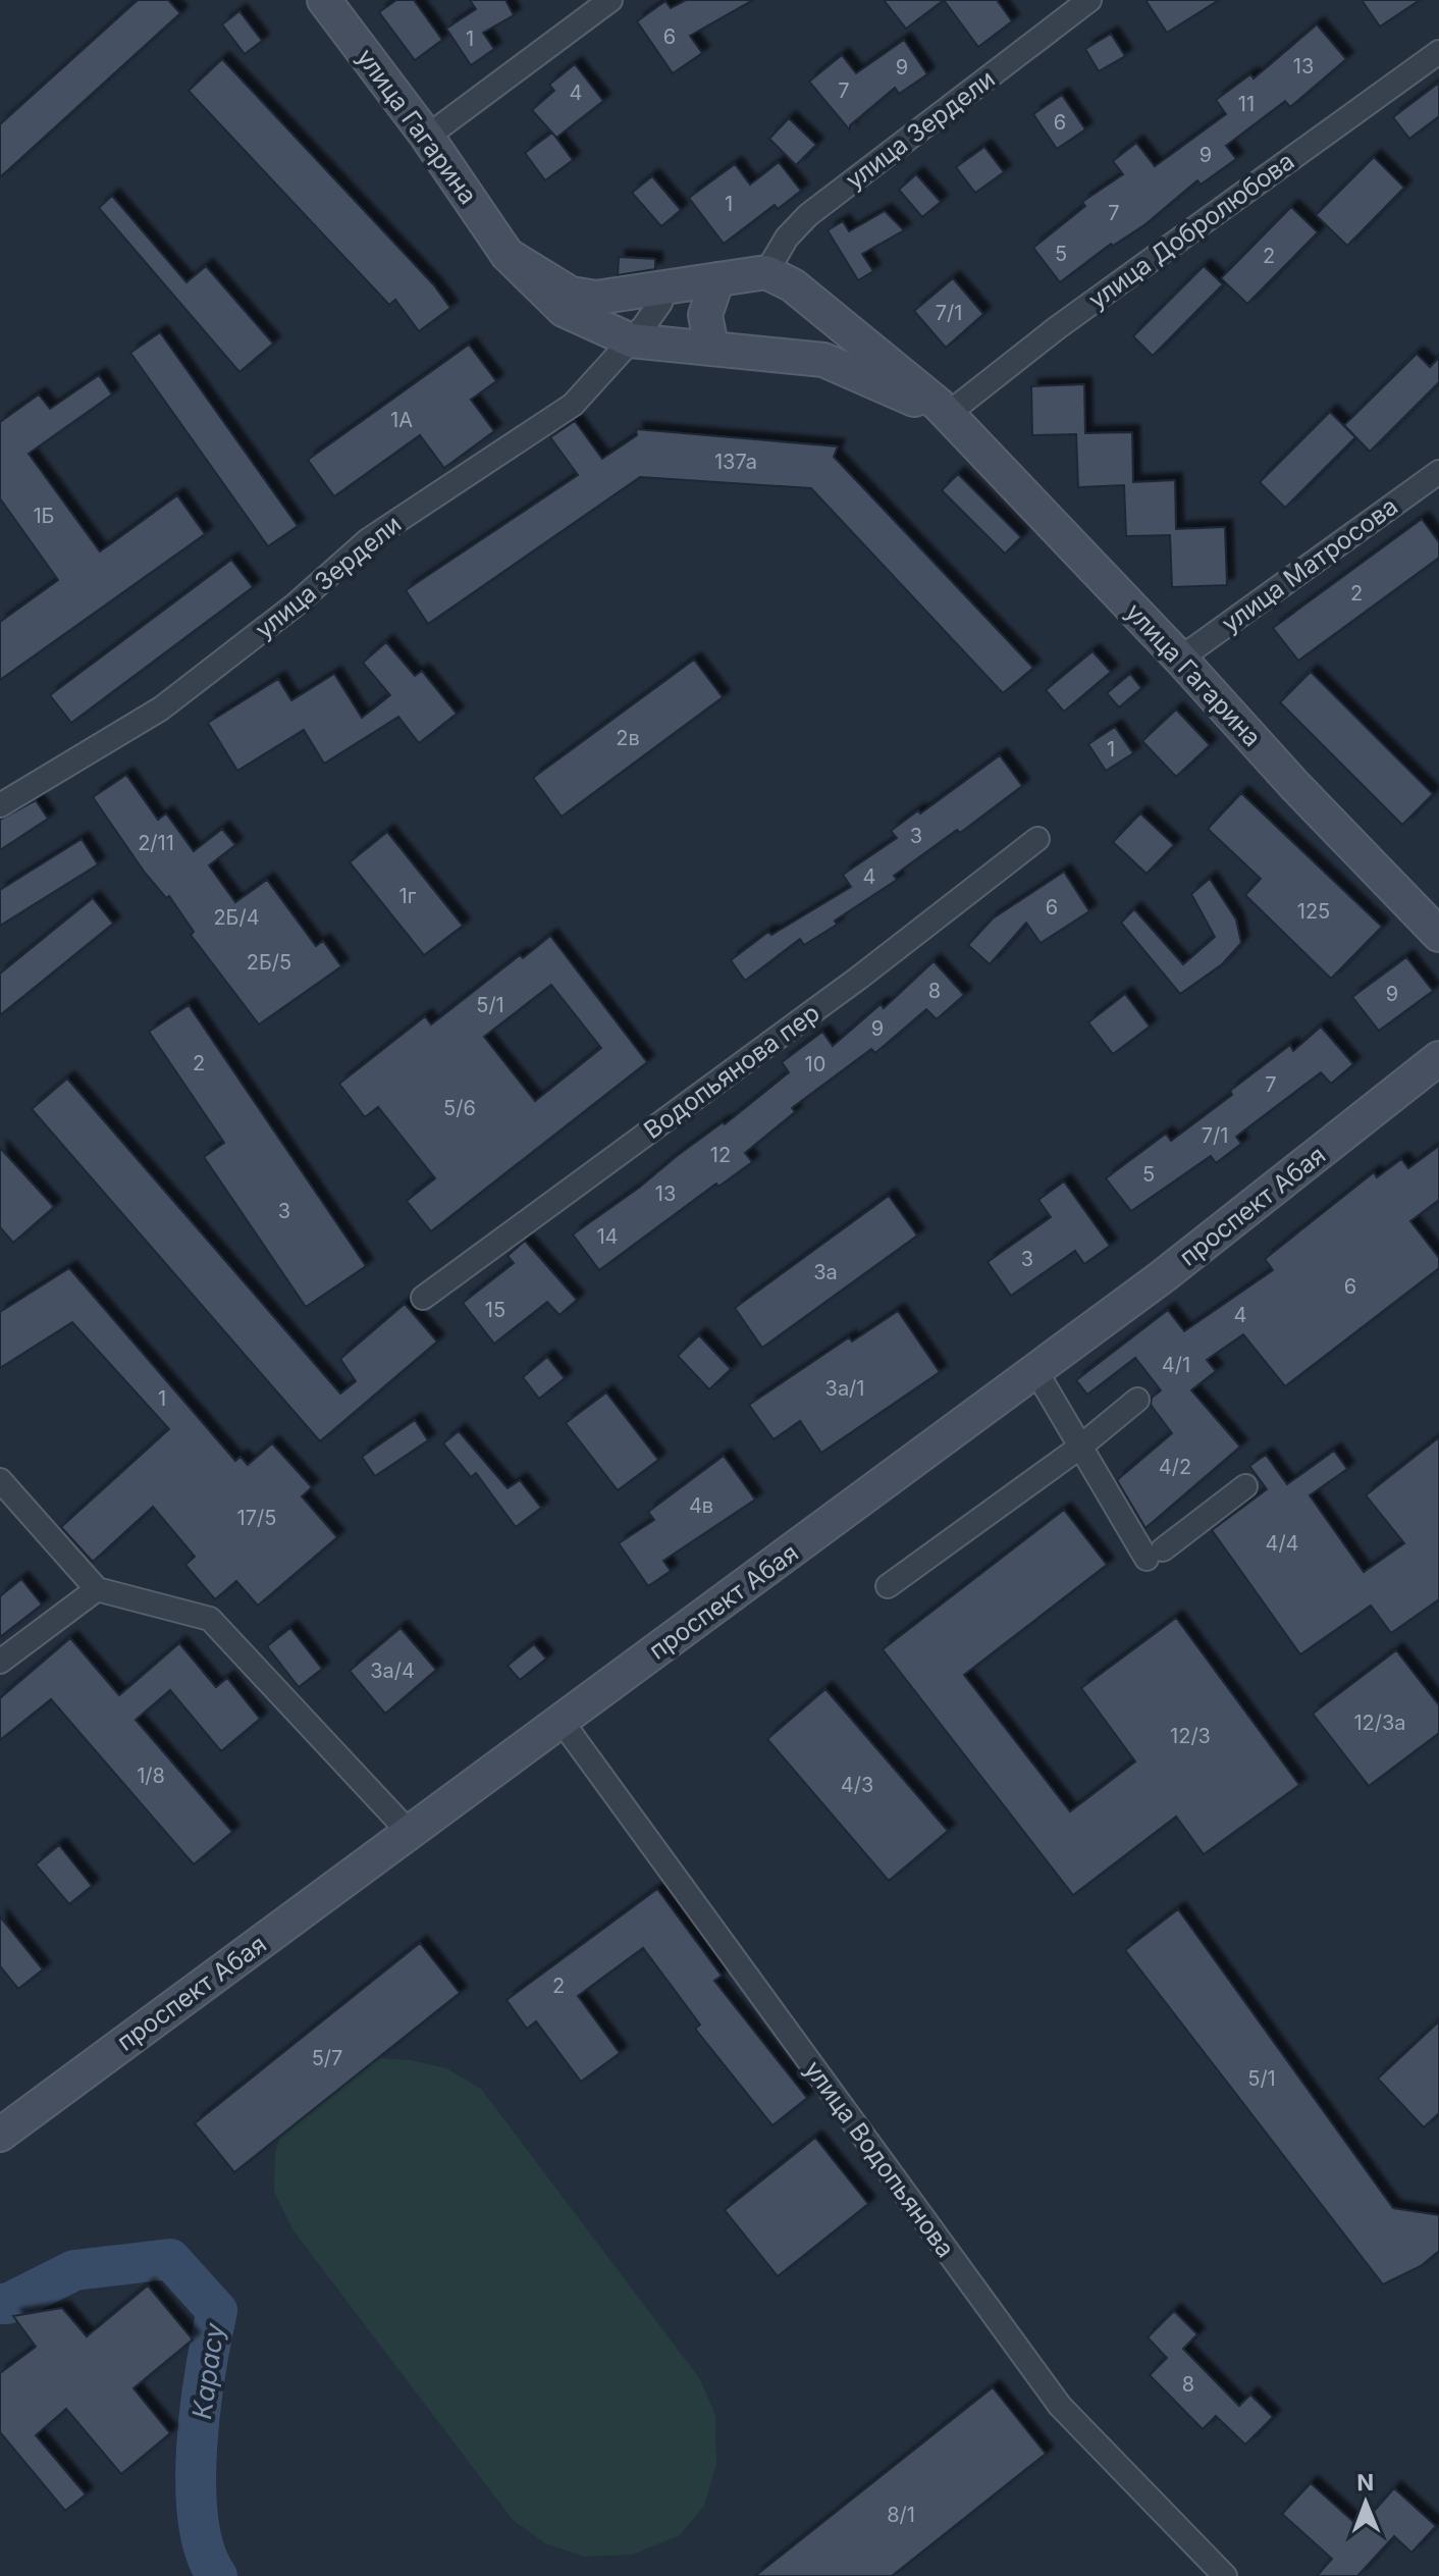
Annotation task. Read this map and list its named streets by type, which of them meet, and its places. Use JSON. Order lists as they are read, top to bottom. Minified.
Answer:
{"streets":{"main road":["улица Гагарина","проспект Абая"],"street":["улица Зердели","улица Добролюбова","улица Матросова","Водопьянова пер","улица Водопьянова"]},"crossings":[["улица Гагарина","улица Зердели"],["улица Гагарина","улица Добролюбова"],["улица Гагарина","улица Матросова"],["проспект Абая","улица Водопьянова"]],"water":["Карасу"],"house_numbers":["6","1","13","9","7","4","11","6","9","1","7","5","2","7/1","1А","137а","1Б","2","2в","1","3","2/11","4","1г","6","125","2Б/4","2Б/5","8","9","5/1","9","2","10","7","5/6","7/1","12","5","13","3","14","3","3а","6","15","4","4/1","3а/1","1","4/2","4в","17/5","4/4","3а/4","12/3а","12/3","1/8","4/3","2","5/7","5/1","8","8/1"],"north":"top"}
